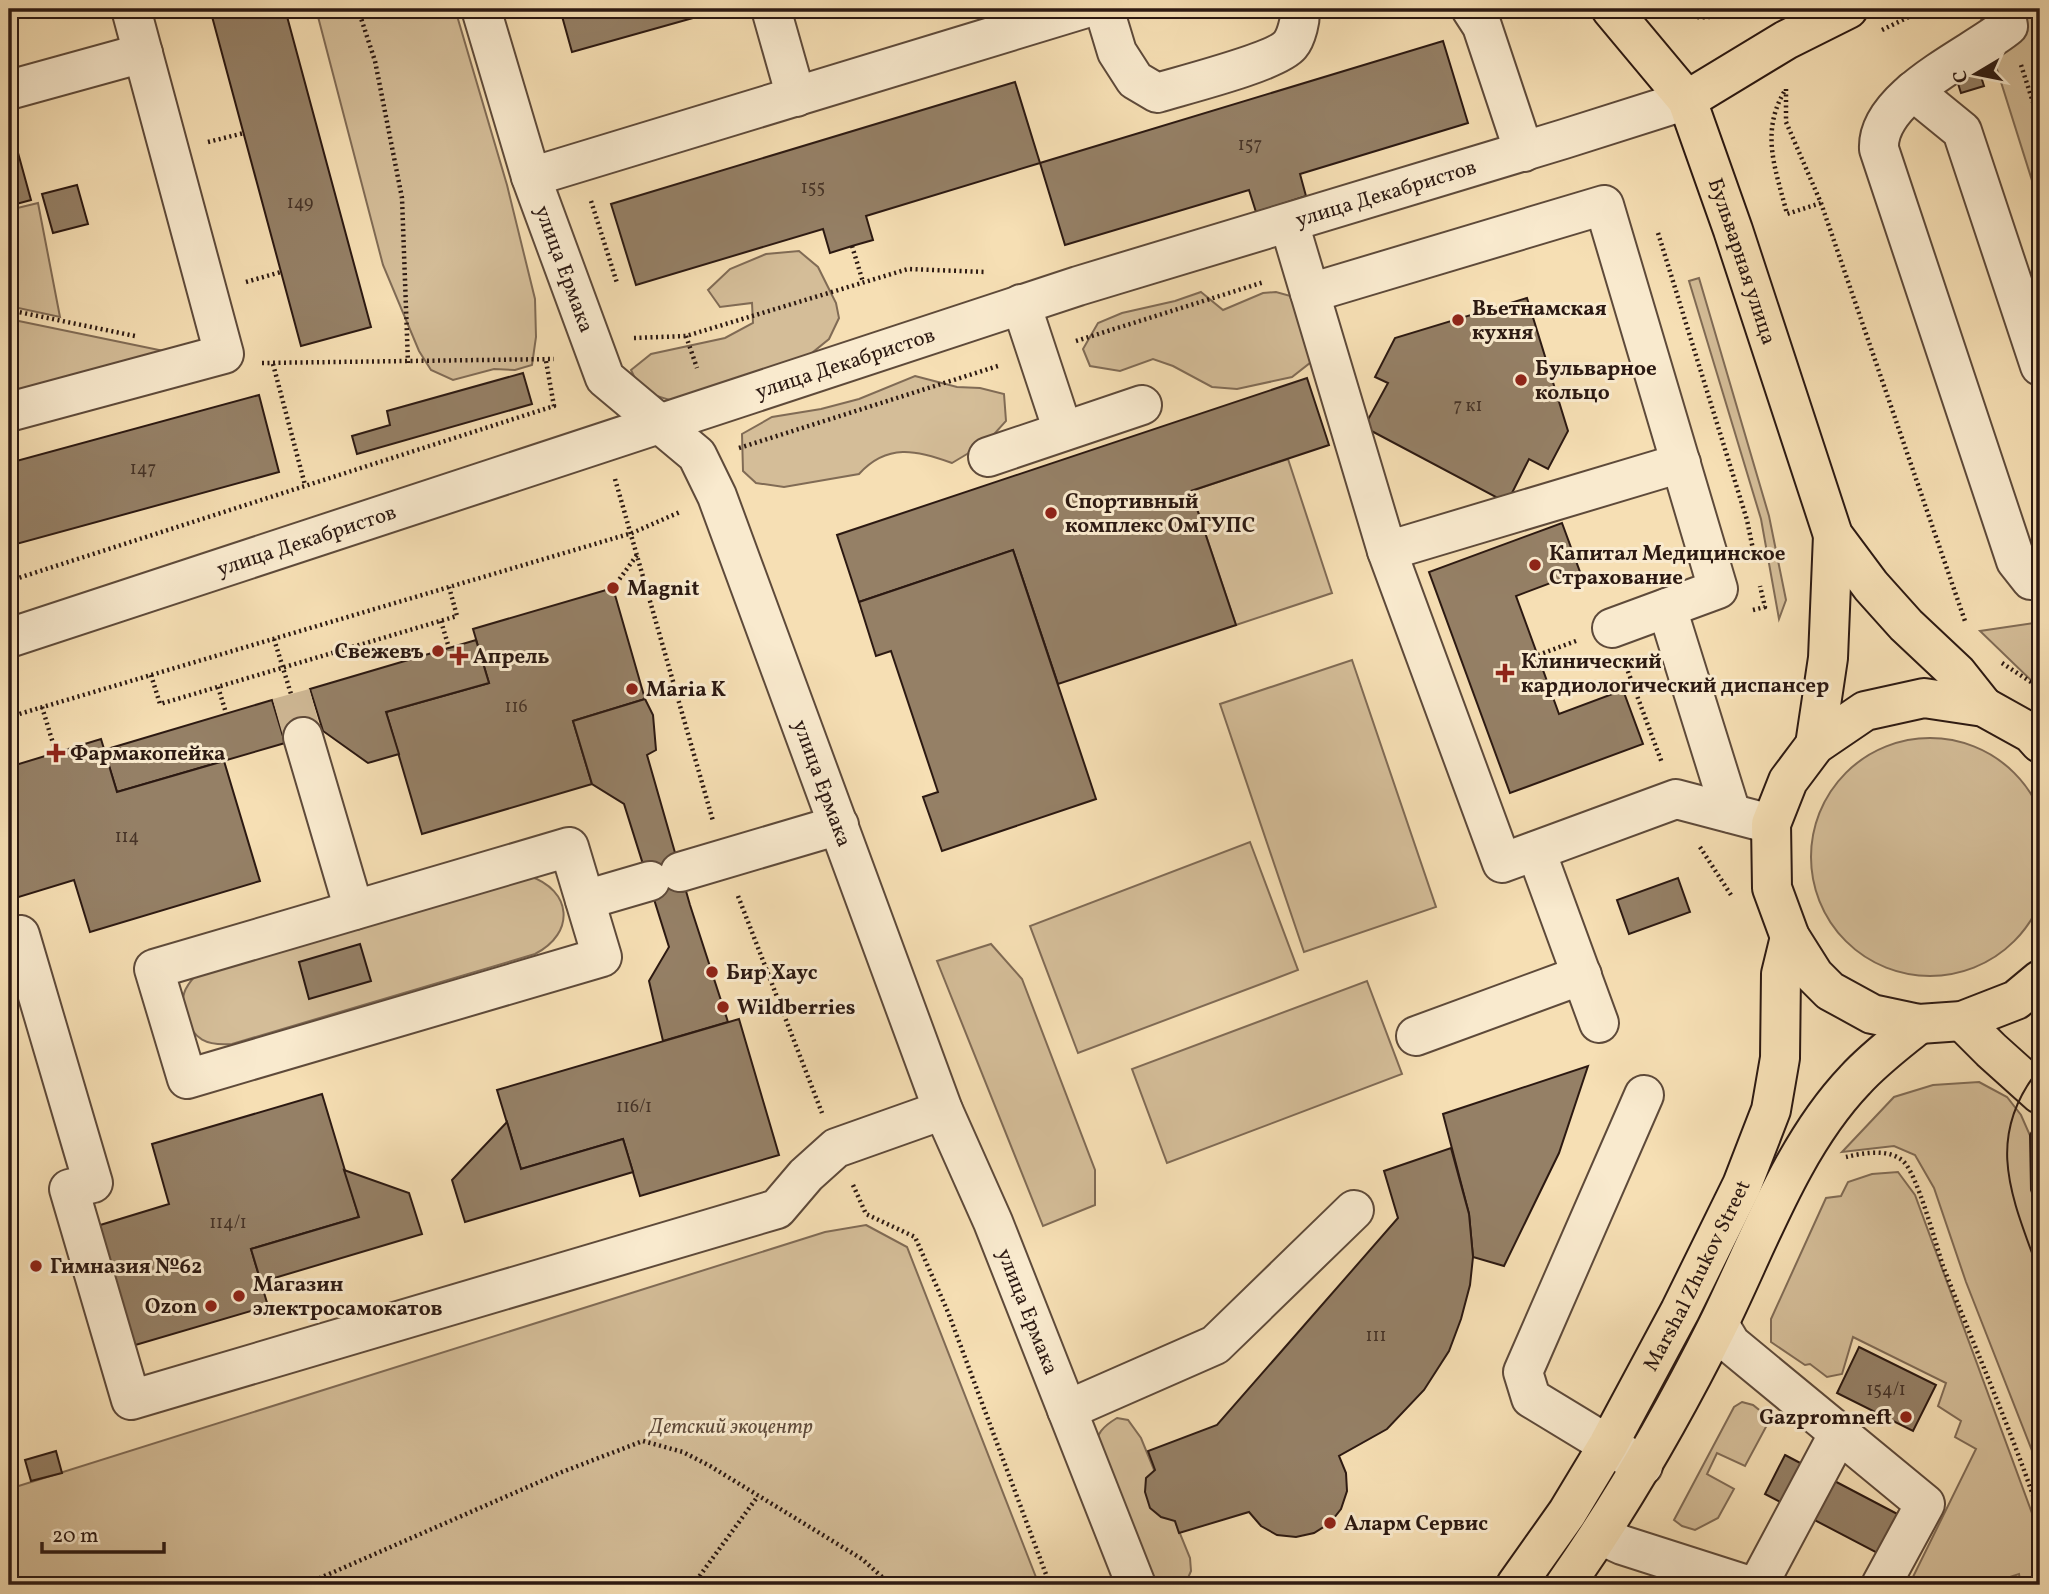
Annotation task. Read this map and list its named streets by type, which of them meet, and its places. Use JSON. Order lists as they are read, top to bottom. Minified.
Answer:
{"streets":{"main road":["Бульварная улица","Marshal Zhukov Street"],"street":["улица Декабристов","улица Ермака"]},"crossings":[["улица Декабристов","Бульварная улица"],["улица Декабристов","улица Ермака"]],"parks":["Детский экоцентр"],"places":{"other":["Вьетнамская кухня","Бульварное кольцо","Спортивный комплекс ОмГУПС","Капитал Медицинское Страхование","Magnit","Свежевъ","Maria K","Бир Хаус","Wildberries","Гимназия №62","Магазин электросамокатов","Ozon","Gazpromneft","Аларм Сервис"],"health":["Апрель","Клинический кардиологический диспансер","Фармакопейка"]},"house_numbers":["157","155","149","7 к1","147","116","114","116/1","114/1","111","154/1"],"scale_bar":"20 m","north":"left"}
